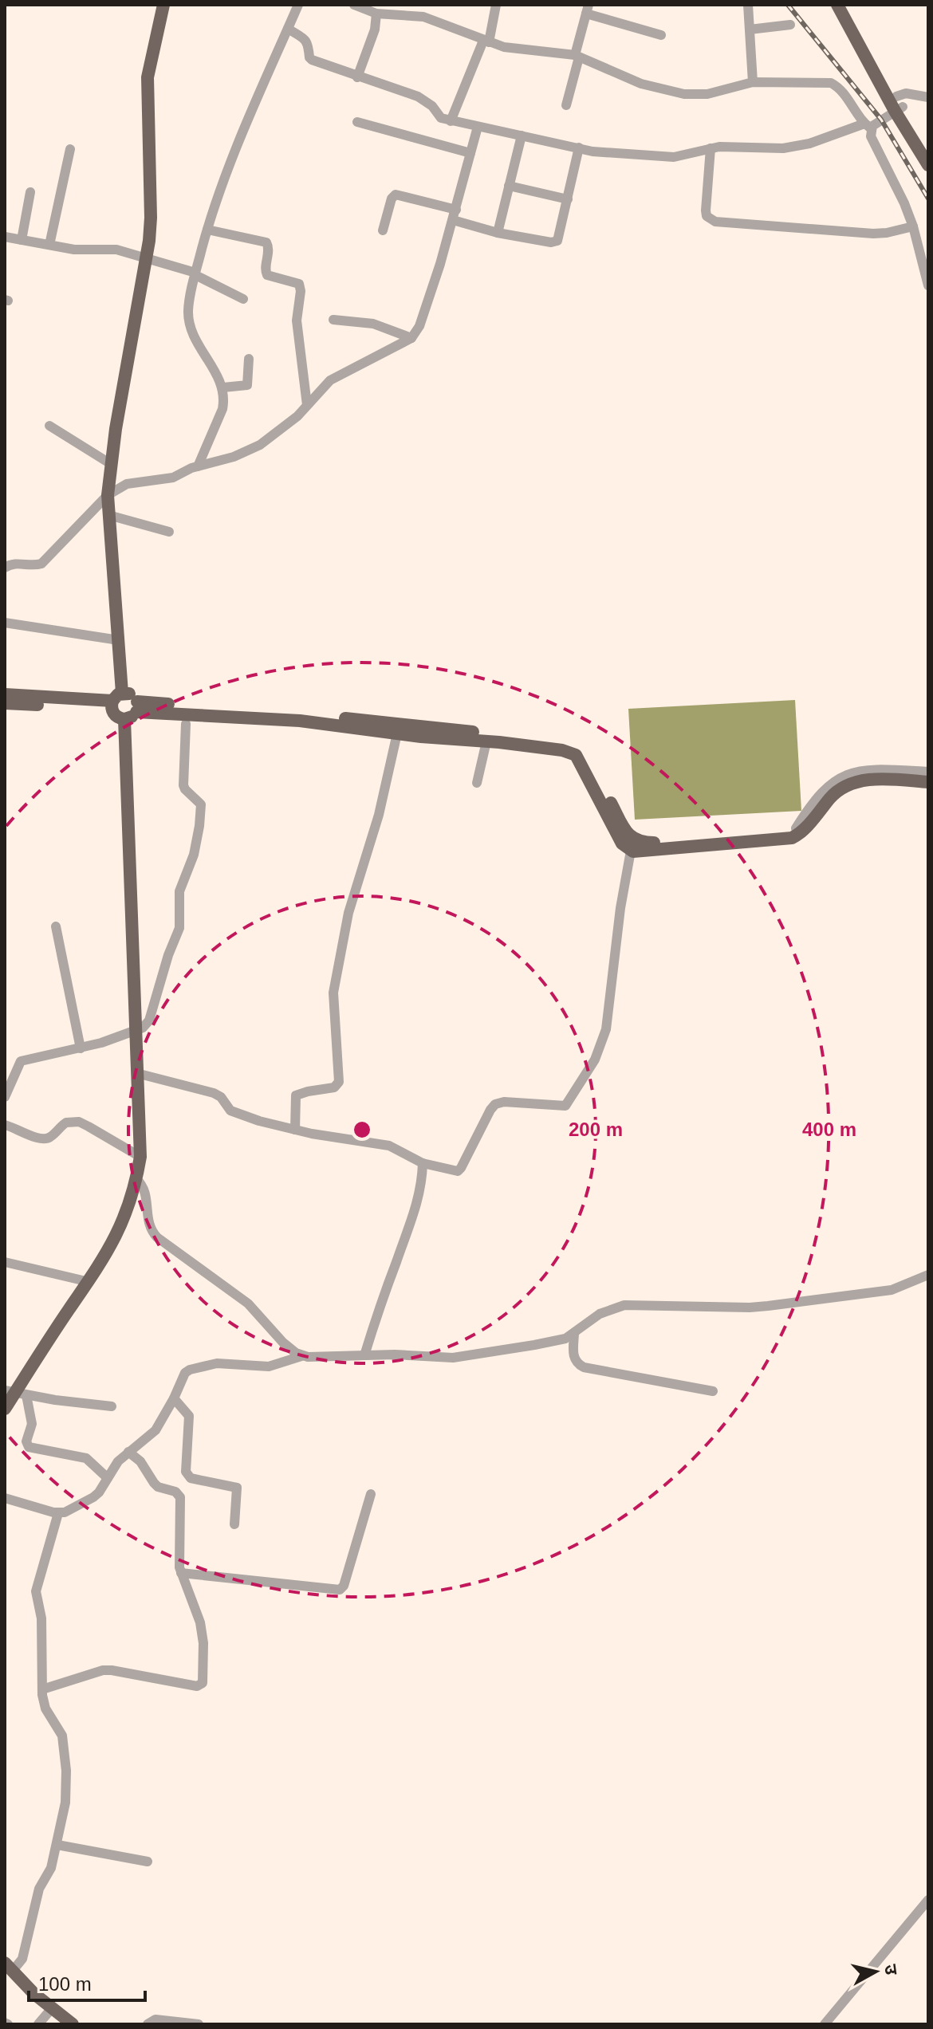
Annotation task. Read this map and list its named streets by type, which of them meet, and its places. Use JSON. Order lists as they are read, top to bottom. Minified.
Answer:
{"scale_bar":"100 m","north":"right","rings":["200 m","400 m"]}
